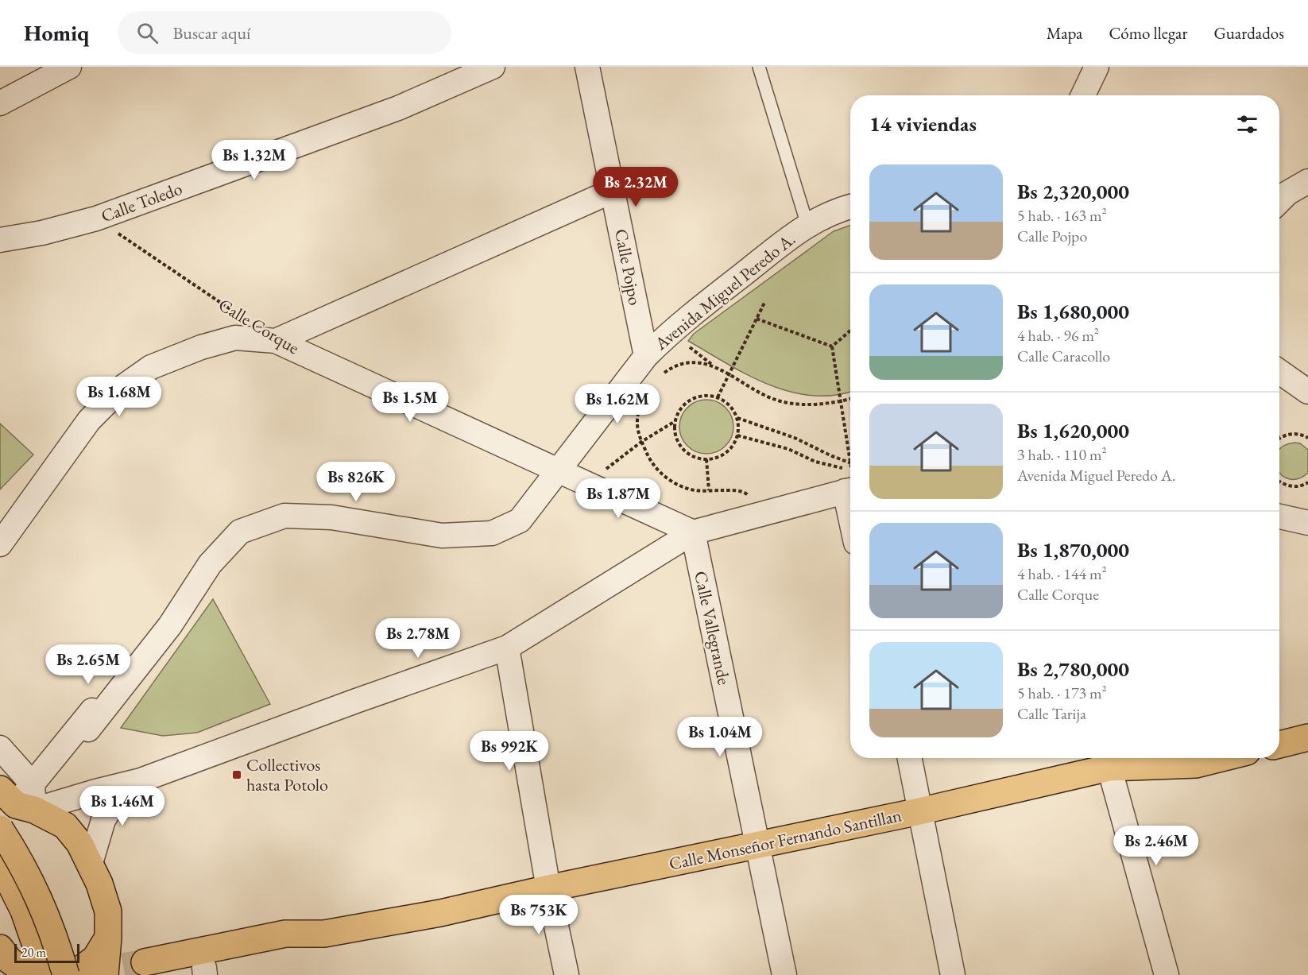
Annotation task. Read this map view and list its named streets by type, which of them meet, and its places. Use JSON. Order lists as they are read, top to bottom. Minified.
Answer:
{"streets":{"main road":["Calle Monseñor Fernando Santillan"],"street":["Calle Toledo","Calle Pojpo","Avenida Miguel Peredo A.","Calle Corque","Calle Vallegrande"]},"crossings":[["Calle Toledo","Calle Corque"],["Calle Pojpo","Avenida Miguel Peredo A."],["Avenida Miguel Peredo A.","Calle Corque"],["Calle Corque","Calle Vallegrande"],["Calle Vallegrande","Calle Monseñor Fernando Santillan"]],"places":{"transit":["Collectivos hasta Potolo"]},"scale_bar":"20 m","page":{"header":"Homiq","search":"Buscar aquí","nav":["Mapa","Cómo llegar","Guardados"],"heading":"14 viviendas","price":["Bs 1.32M","Bs 2.32M","Bs 1.68M","Bs 1.5M","Bs 1.62M","Bs 826K","Bs 1.87M","Bs 2.78M","Bs 2.65M","Bs 1.04M","Bs 992K","Bs 1.46M","Bs 2.46M","Bs 753K"],"list":[{"name":"Bs 2,320,000","note":"5 hab. · 163 m² · Calle Pojpo"},{"name":"Bs 1,680,000","note":"4 hab. · 96 m² · Calle Caracollo"},{"name":"Bs 1,620,000","note":"3 hab. · 110 m² · Avenida Miguel Peredo A."},{"name":"Bs 1,870,000","note":"4 hab. · 144 m² · Calle Corque"},{"name":"Bs 2,780,000","note":"5 hab. · 173 m² · Calle Tarija"}],"scale":"20 m"}}
